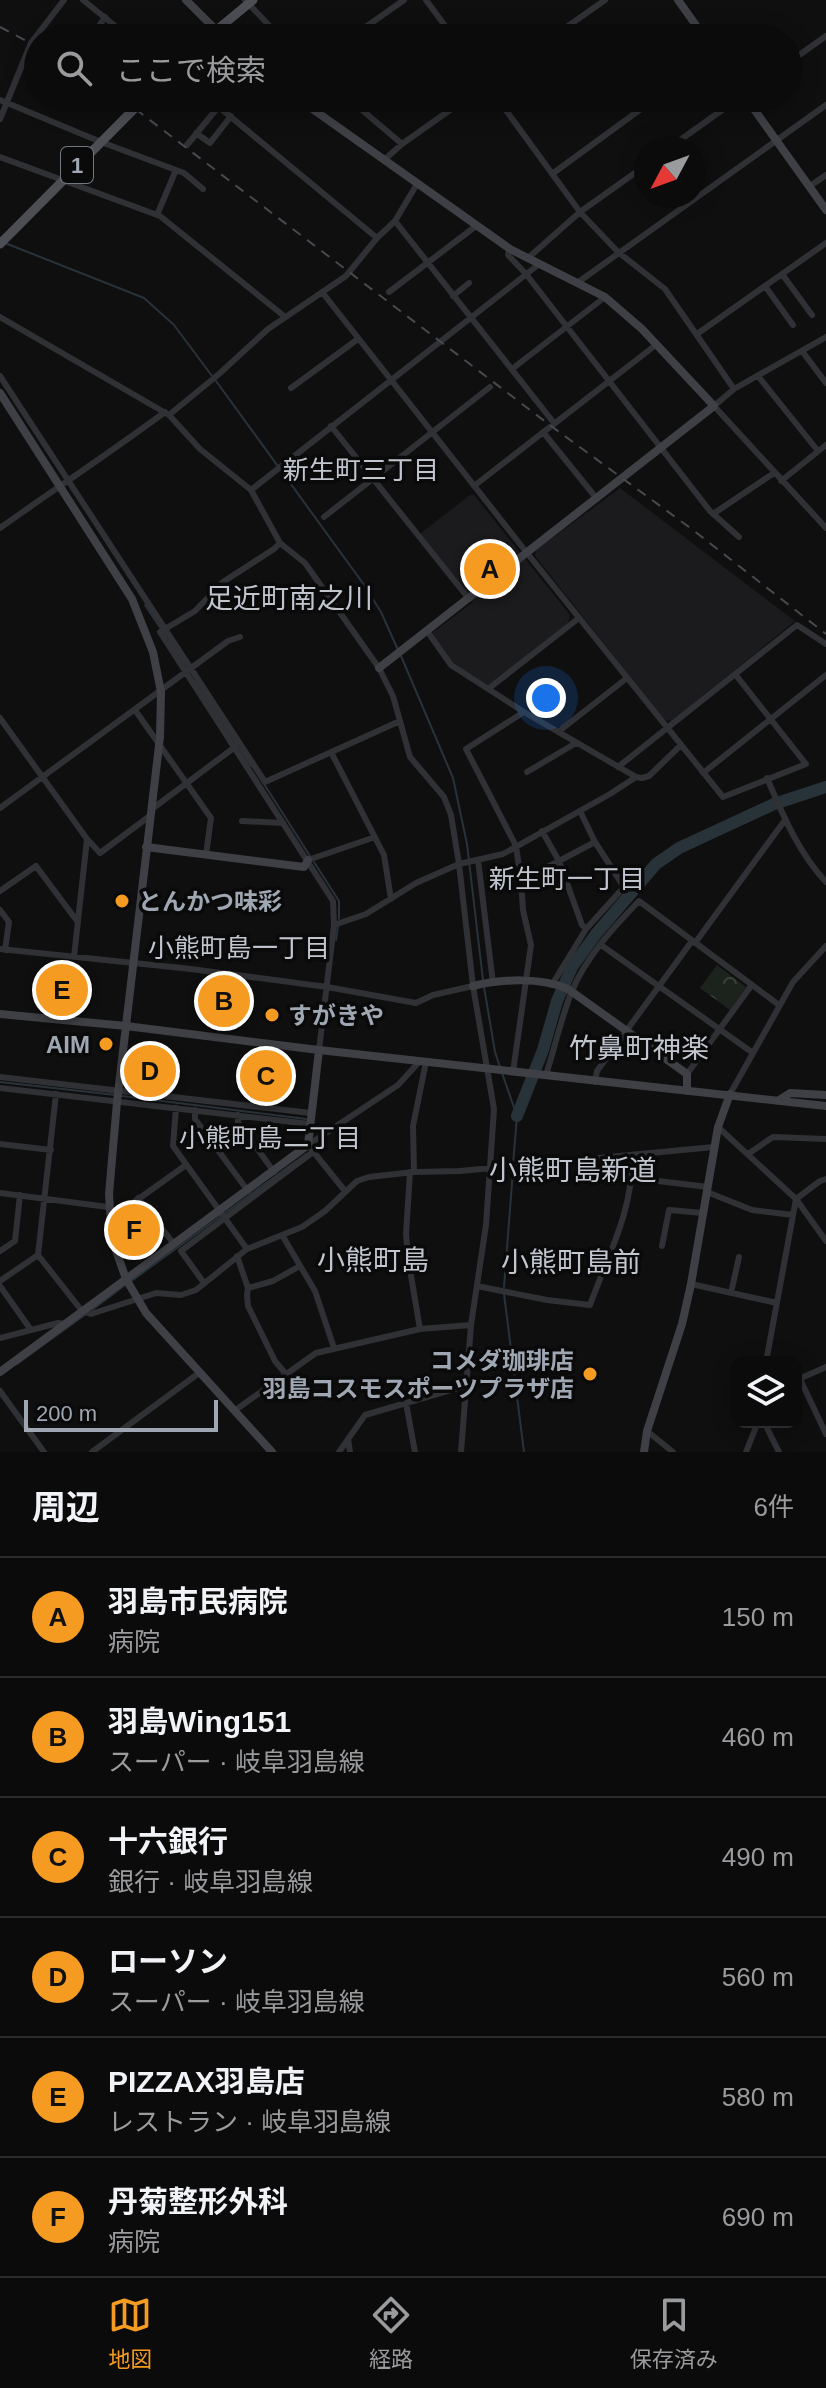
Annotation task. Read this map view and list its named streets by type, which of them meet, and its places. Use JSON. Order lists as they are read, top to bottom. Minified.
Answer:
{"streets":{"main road":["1"]},"districts":["新生町三丁目","足近町南之川","新生町一丁目","小熊町島一丁目","竹鼻町神楽","小熊町島二丁目","小熊町島新道","小熊町島","小熊町島前"],"places":["とんかつ味彩","すがきや","AIM","コメダ珈琲店 羽島コスモスポーツプラザ店"],"scale_bar":"200 m","north":"bottom left","page":{"search":"ここで検索","pins":["A","E","B","D","C","F"],"scale":"200 m","heading":["周辺","6件"],"list":[{"mark":"A","name":"羽島市民病院","note":"病院","value":"150 m"},{"mark":"B","name":"羽島Wing151","note":"スーパー · 岐阜羽島線","value":"460 m"},{"mark":"C","name":"十六銀行","note":"銀行 · 岐阜羽島線","value":"490 m"},{"mark":"D","name":"ローソン","note":"スーパー · 岐阜羽島線","value":"560 m"},{"mark":"E","name":"PIZZAX羽島店","note":"レストラン · 岐阜羽島線","value":"580 m"},{"mark":"F","name":"丹菊整形外科","note":"病院","value":"690 m"}],"nav":["地図","経路","保存済み"]}}
